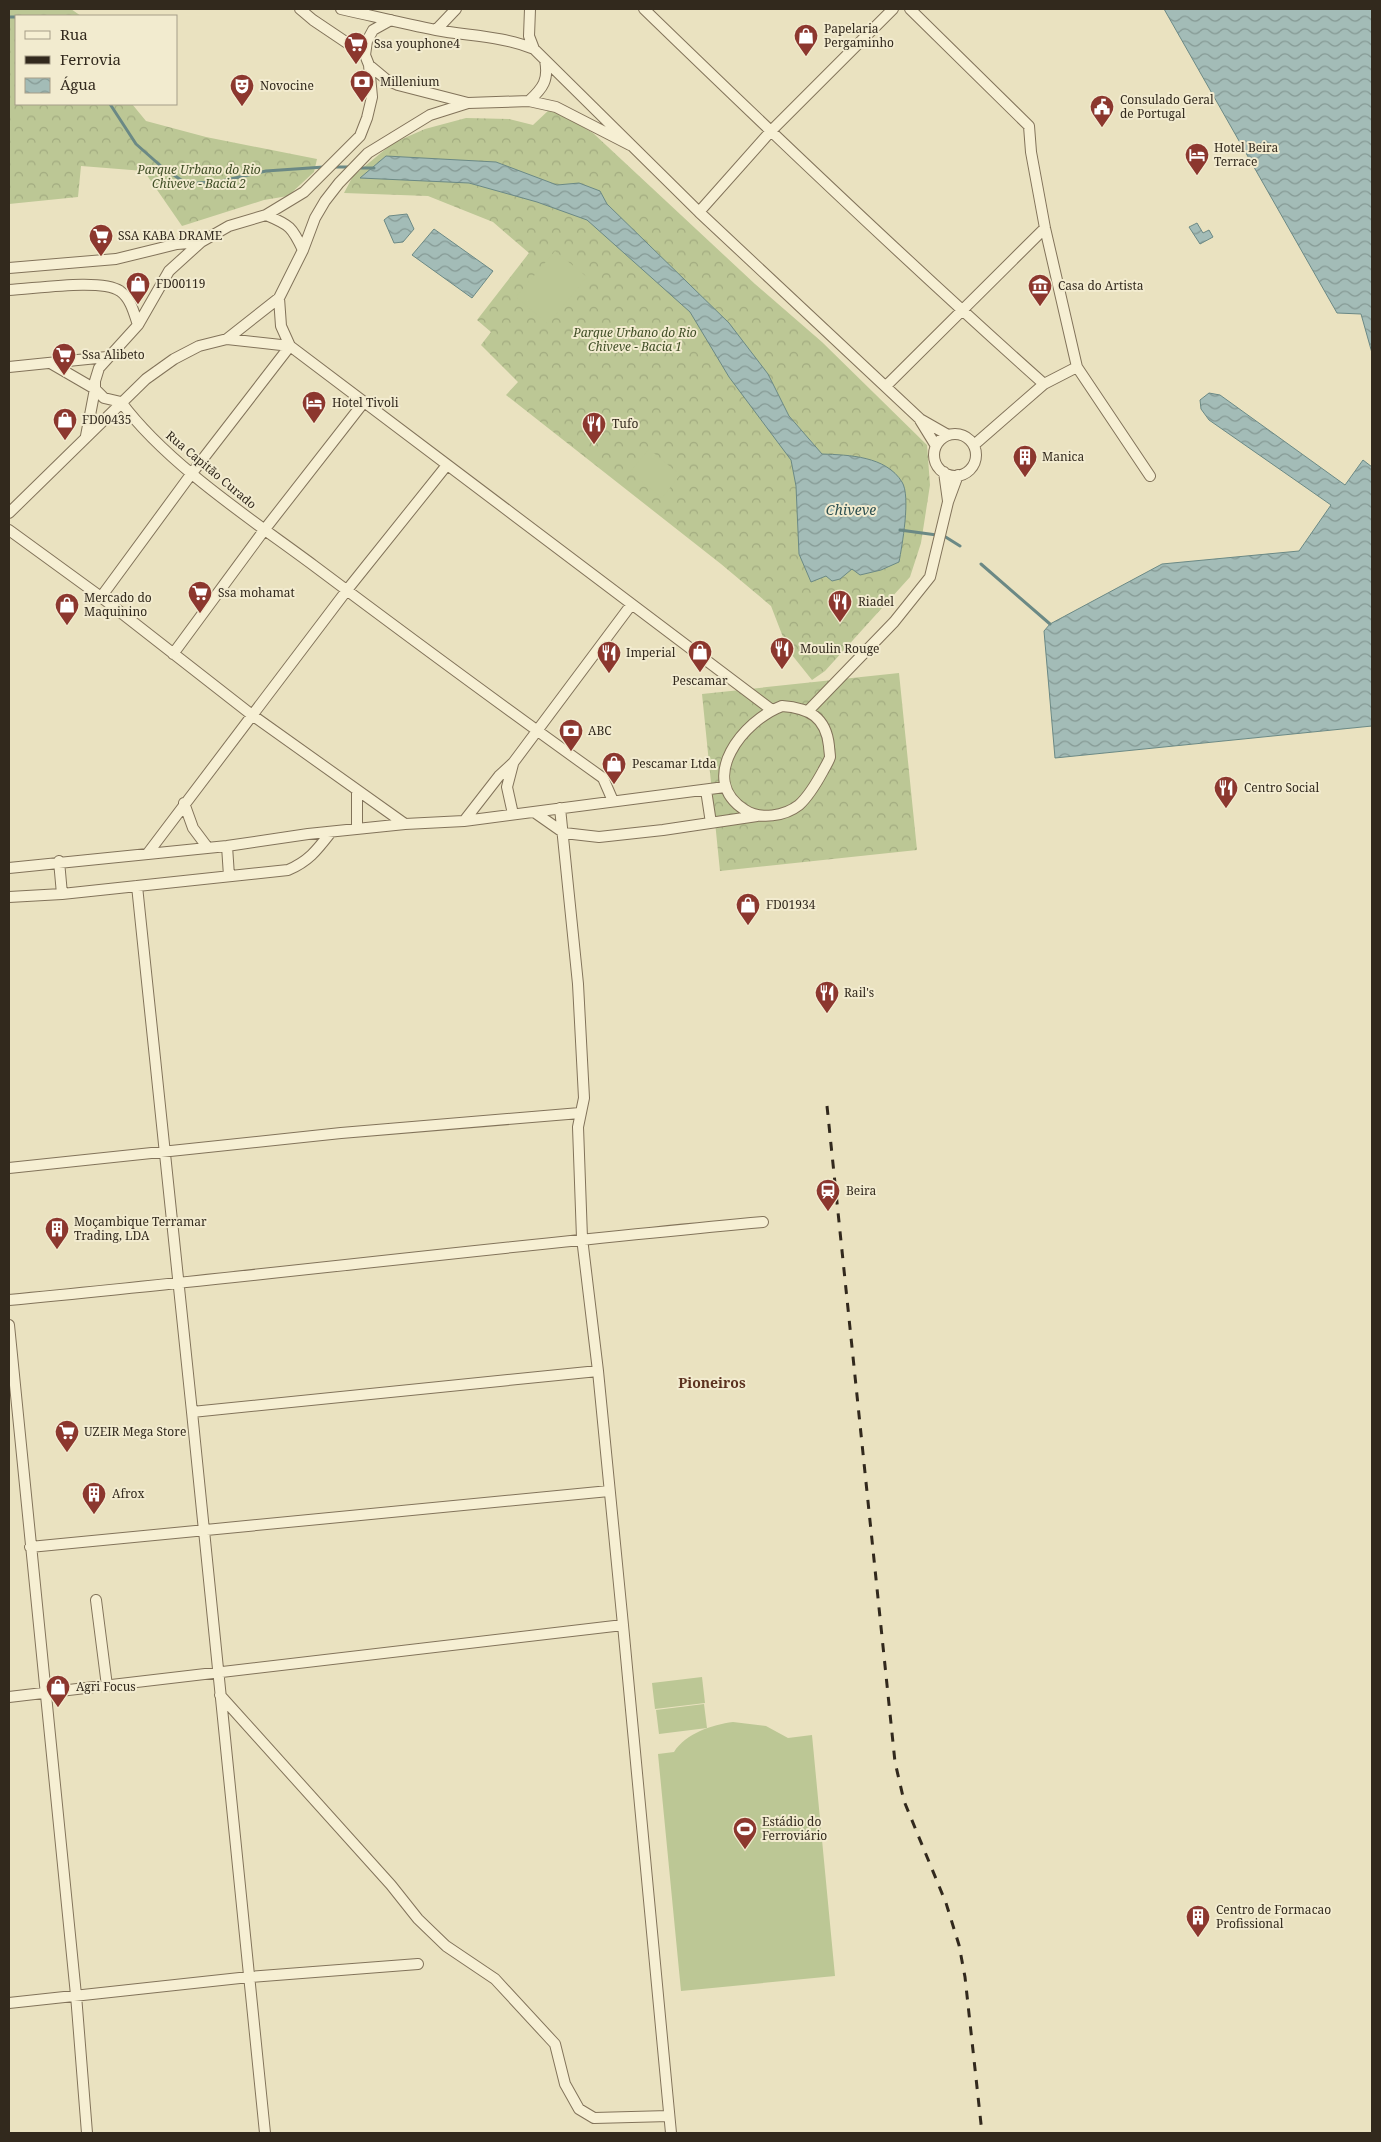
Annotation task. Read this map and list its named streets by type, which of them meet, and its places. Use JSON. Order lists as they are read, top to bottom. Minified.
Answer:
{"streets":{"street":["Rua Capitão Curado"]},"districts":["Pioneiros"],"water":["Chiveve"],"parks":["Parque Urbano do Rio Chiveve - Bacia 2","Parque Urbano do Rio Chiveve - Bacia 1"],"places":{"shop":["Papelaria Pergaminho","FD00119","FD00435","Mercado do Maquinino","Pescamar","Pescamar Ltda","FD01934","Agri Focus"],"supermarket":["Ssa youphone4","SSA KABA DRAME","Ssa Alibeto","Ssa mohamat","UZEIR Mega Store"],"bank":["Millenium","ABC"],"theatre":["Novocine"],"public building":["Consulado Geral de Portugal"],"hotel":["Hotel Beira Terrace","Hotel Tivoli"],"museum":["Casa do Artista"],"restaurant":["Tufo","Riadel","Moulin Rouge","Imperial","Centro Social","Rail's"],"building":["Manica","Moçambique Terramar Trading, LDA","Afrox","Centro de Formacao Profissional"],"station":["Beira"],"sports":["Estádio do Ferroviário"]},"legend":["Rua","Ferrovia","Água"]}
